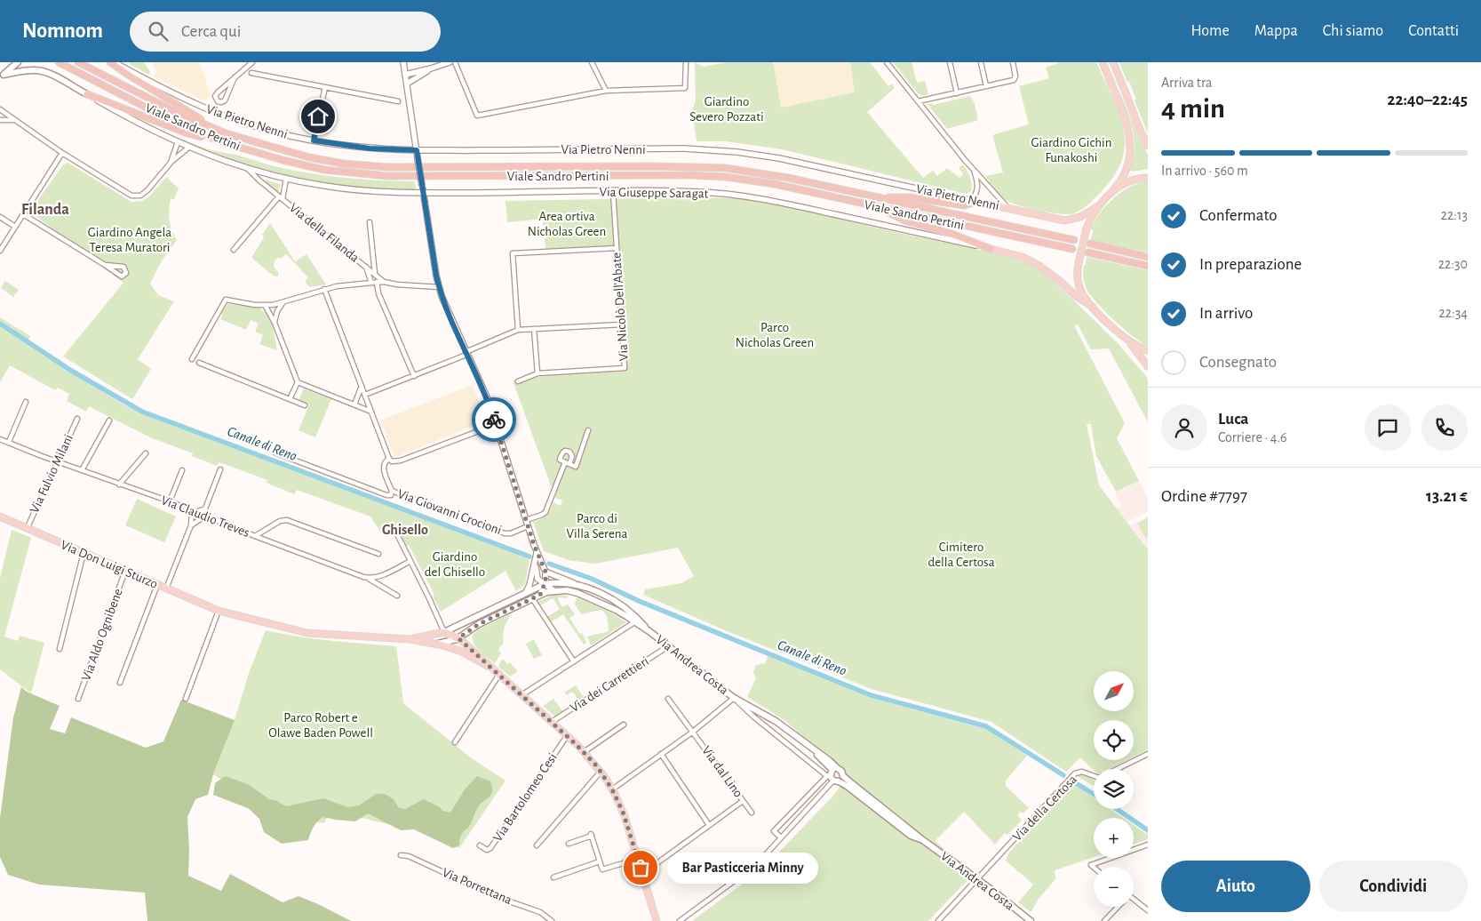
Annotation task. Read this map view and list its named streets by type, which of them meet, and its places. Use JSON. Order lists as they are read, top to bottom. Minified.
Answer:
{"streets":{"highway":["Viale Sandro Pertini"],"main road":["Via Pietro Nenni","Via Giuseppe Saragat","Via Don Luigi Sturzo","Via Andrea Costa"],"street":["Via della Filanda","Via Nicolò Dell'Abate","Via Fulvio Milani","Via Giovanni Crocioni","Via Claudio Treves","Via Aldo Ognibene","Via dei Carrettieri","Via dal Lino","Via Bartolomeo Cesi","Via della Certosa","Via Porrettana"]},"crossings":[["Via Giuseppe Saragat","Via della Filanda"],["Via Giuseppe Saragat","Via Nicolò Dell'Abate"],["Via Fulvio Milani","Via Claudio Treves"],["Via Fulvio Milani","Via Don Luigi Sturzo"],["Via Don Luigi Sturzo","Via Aldo Ognibene"],["Via Don Luigi Sturzo","Via Andrea Costa"],["Via Andrea Costa","Via dei Carrettieri"],["Via Andrea Costa","Via dal Lino"],["Via Andrea Costa","Via della Certosa"]],"districts":["Filanda","Ghisello"],"water":["Canale di Reno"],"parks":["Giardino Severo Pozzati","Giardino Gichin Funakoshi","Area ortiva Nicholas Green","Giardino Angela Teresa Muratori","Parco Nicholas Green","Parco di Villa Serena","Cimitero della Certosa","Giardino del Ghisello","Parco Robert e Olawe Baden Powell"],"places":["Bar Pasticceria Minny"],"north":"top right","page":{"header":"Nomnom","search":"Cerca qui","nav":["Home","Mappa","Chi siamo","Contatti"],"heading":["4 min","Arriva tra","22:40–22:45"],"panel":["Luca","Corriere · 4.6","Ordine #7797","13.21 €"],"bar":"In arrivo · 560 m","list":[["Confermato","22:13"],["In preparazione","22:30"],["In arrivo","22:34"],"Consegnato"],"map_buttons":["+","−"],"buttons":["Aiuto","Condividi"],"bubble":"Bar Pasticceria Minny"}}
